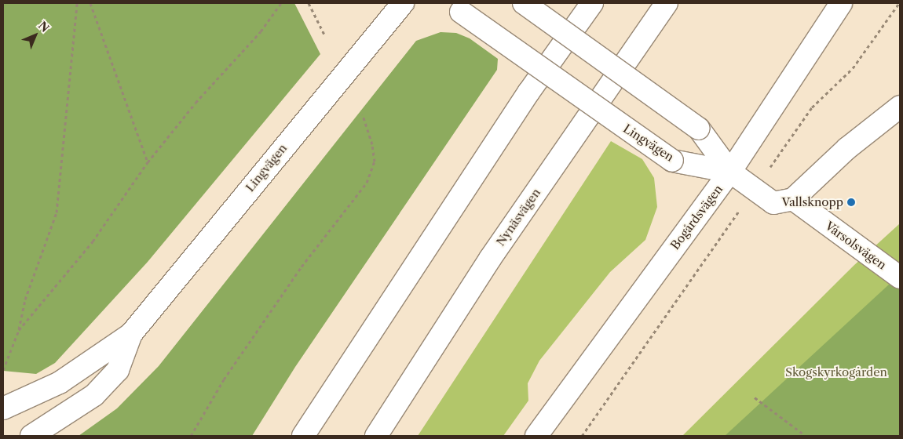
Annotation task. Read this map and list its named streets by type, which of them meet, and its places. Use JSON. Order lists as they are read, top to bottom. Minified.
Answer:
{"streets":{"main road":["Lingvägen","Nynäsvägen","Bogårdsvägen","Vårsolsvägen"]},"crossings":[["Lingvägen","Bogårdsvägen"]],"parks":["Skogskyrkogården"],"places":["Vallsknopp"],"north":"top right"}
